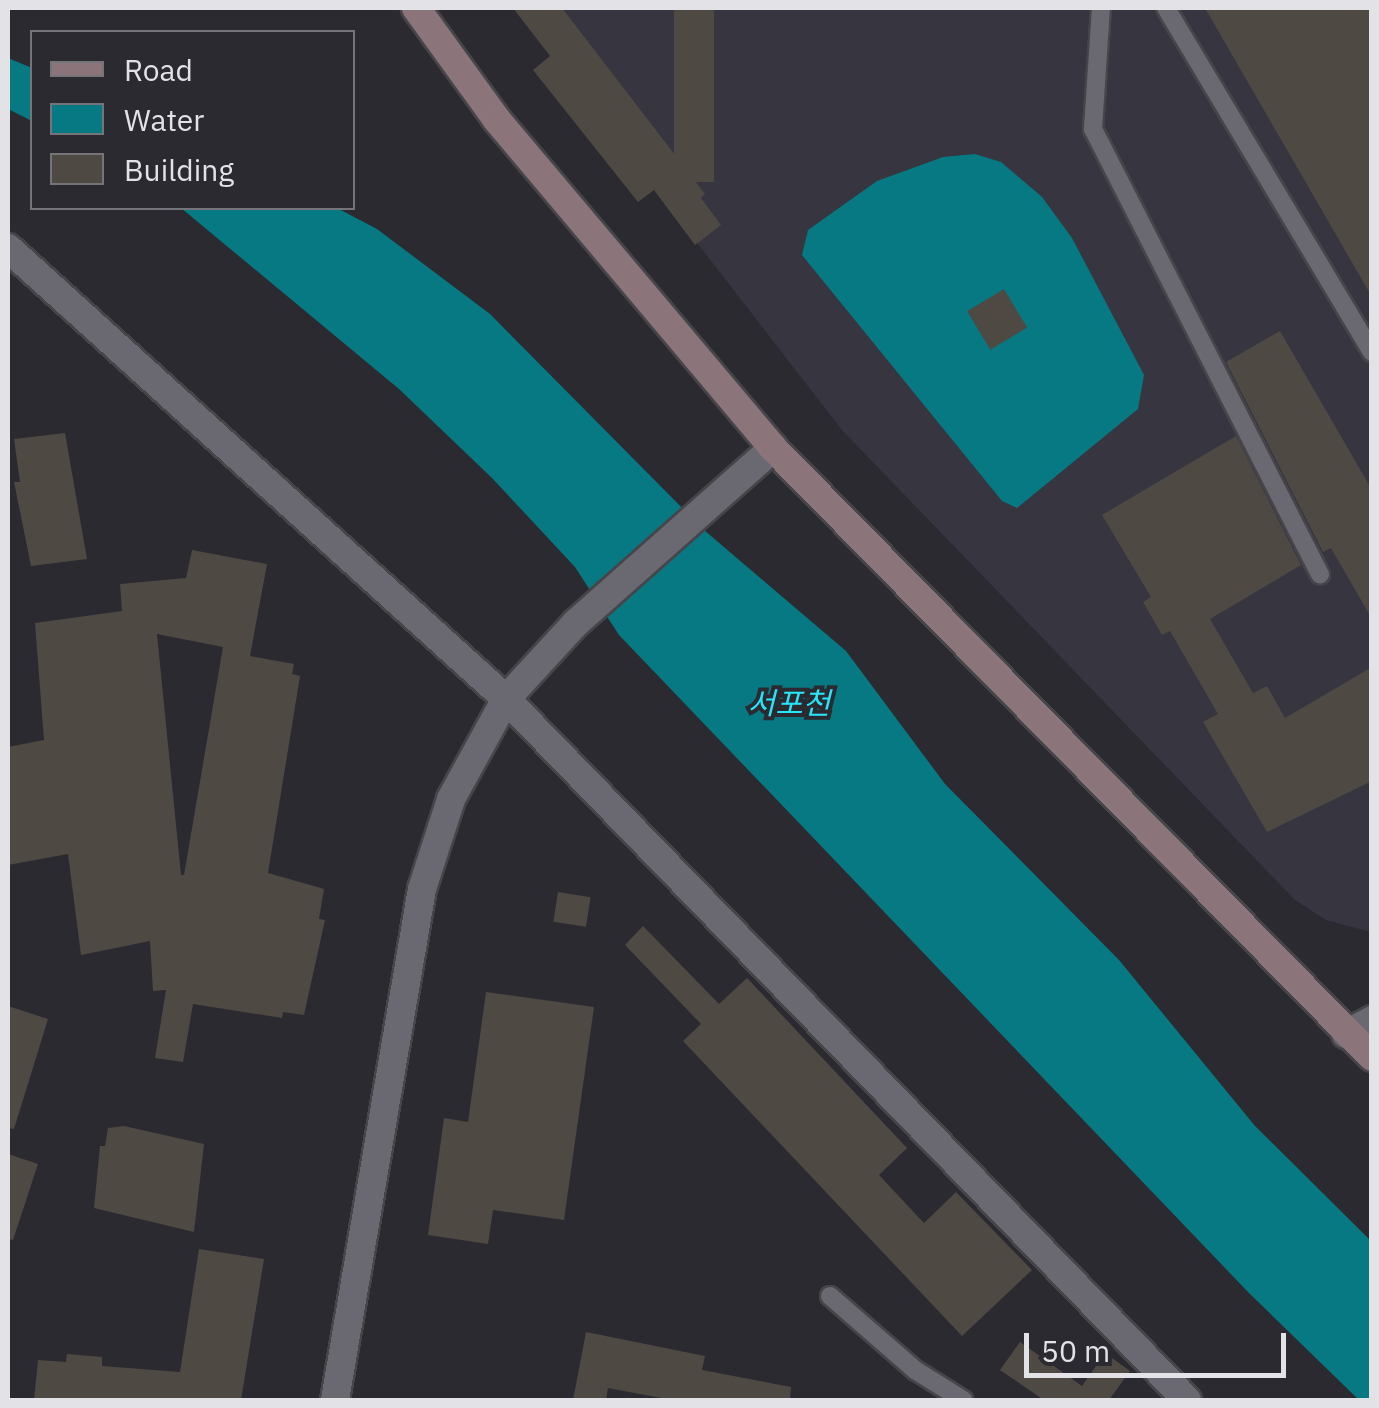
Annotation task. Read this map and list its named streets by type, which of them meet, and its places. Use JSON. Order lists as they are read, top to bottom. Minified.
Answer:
{"water":["서포천"],"legend":["Road","Water","Building"],"scale_bar":"50 m"}
